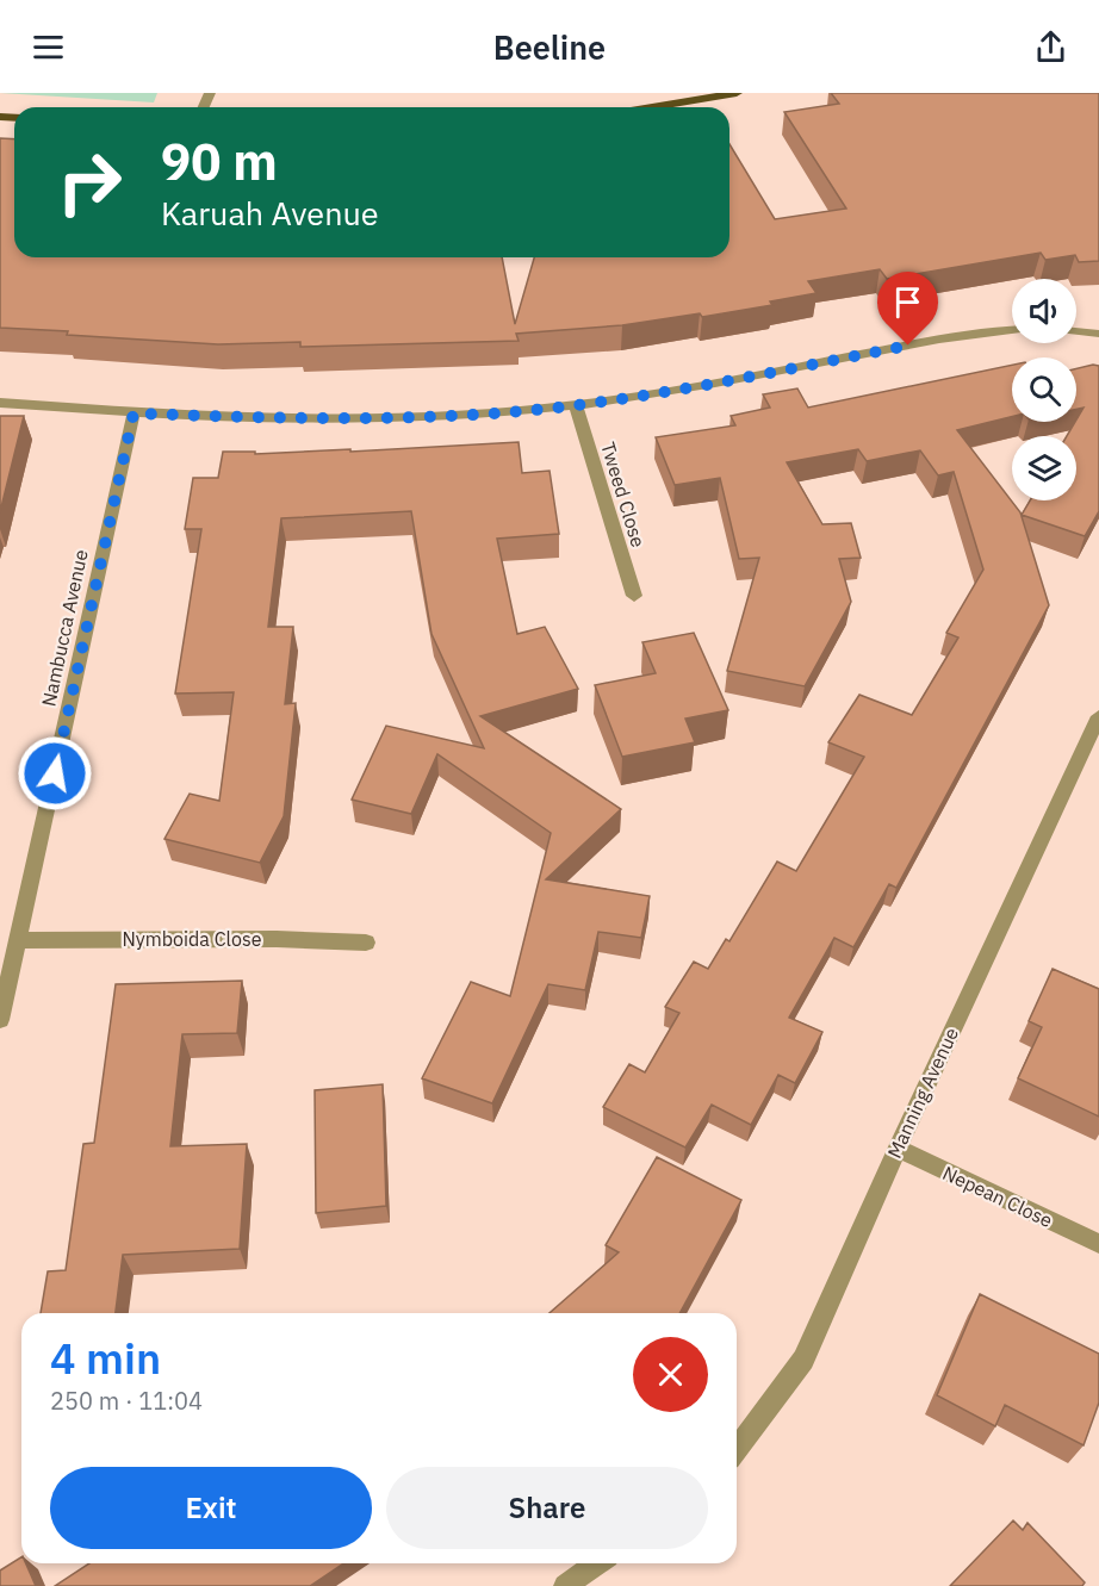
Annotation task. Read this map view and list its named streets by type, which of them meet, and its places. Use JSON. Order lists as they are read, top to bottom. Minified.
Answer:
{"streets":{"street":["Tweed Close","Nambucca Avenue","Nymboida Close","Manning Avenue","Nepean Close"]},"crossings":[["Nambucca Avenue","Nymboida Close"],["Manning Avenue","Nepean Close"]],"page":{"header":"Beeline","turn":["90 m","Karuah Avenue"],"heading":["4 min","250 m · 11:04"],"buttons":["Exit","Share"]}}
